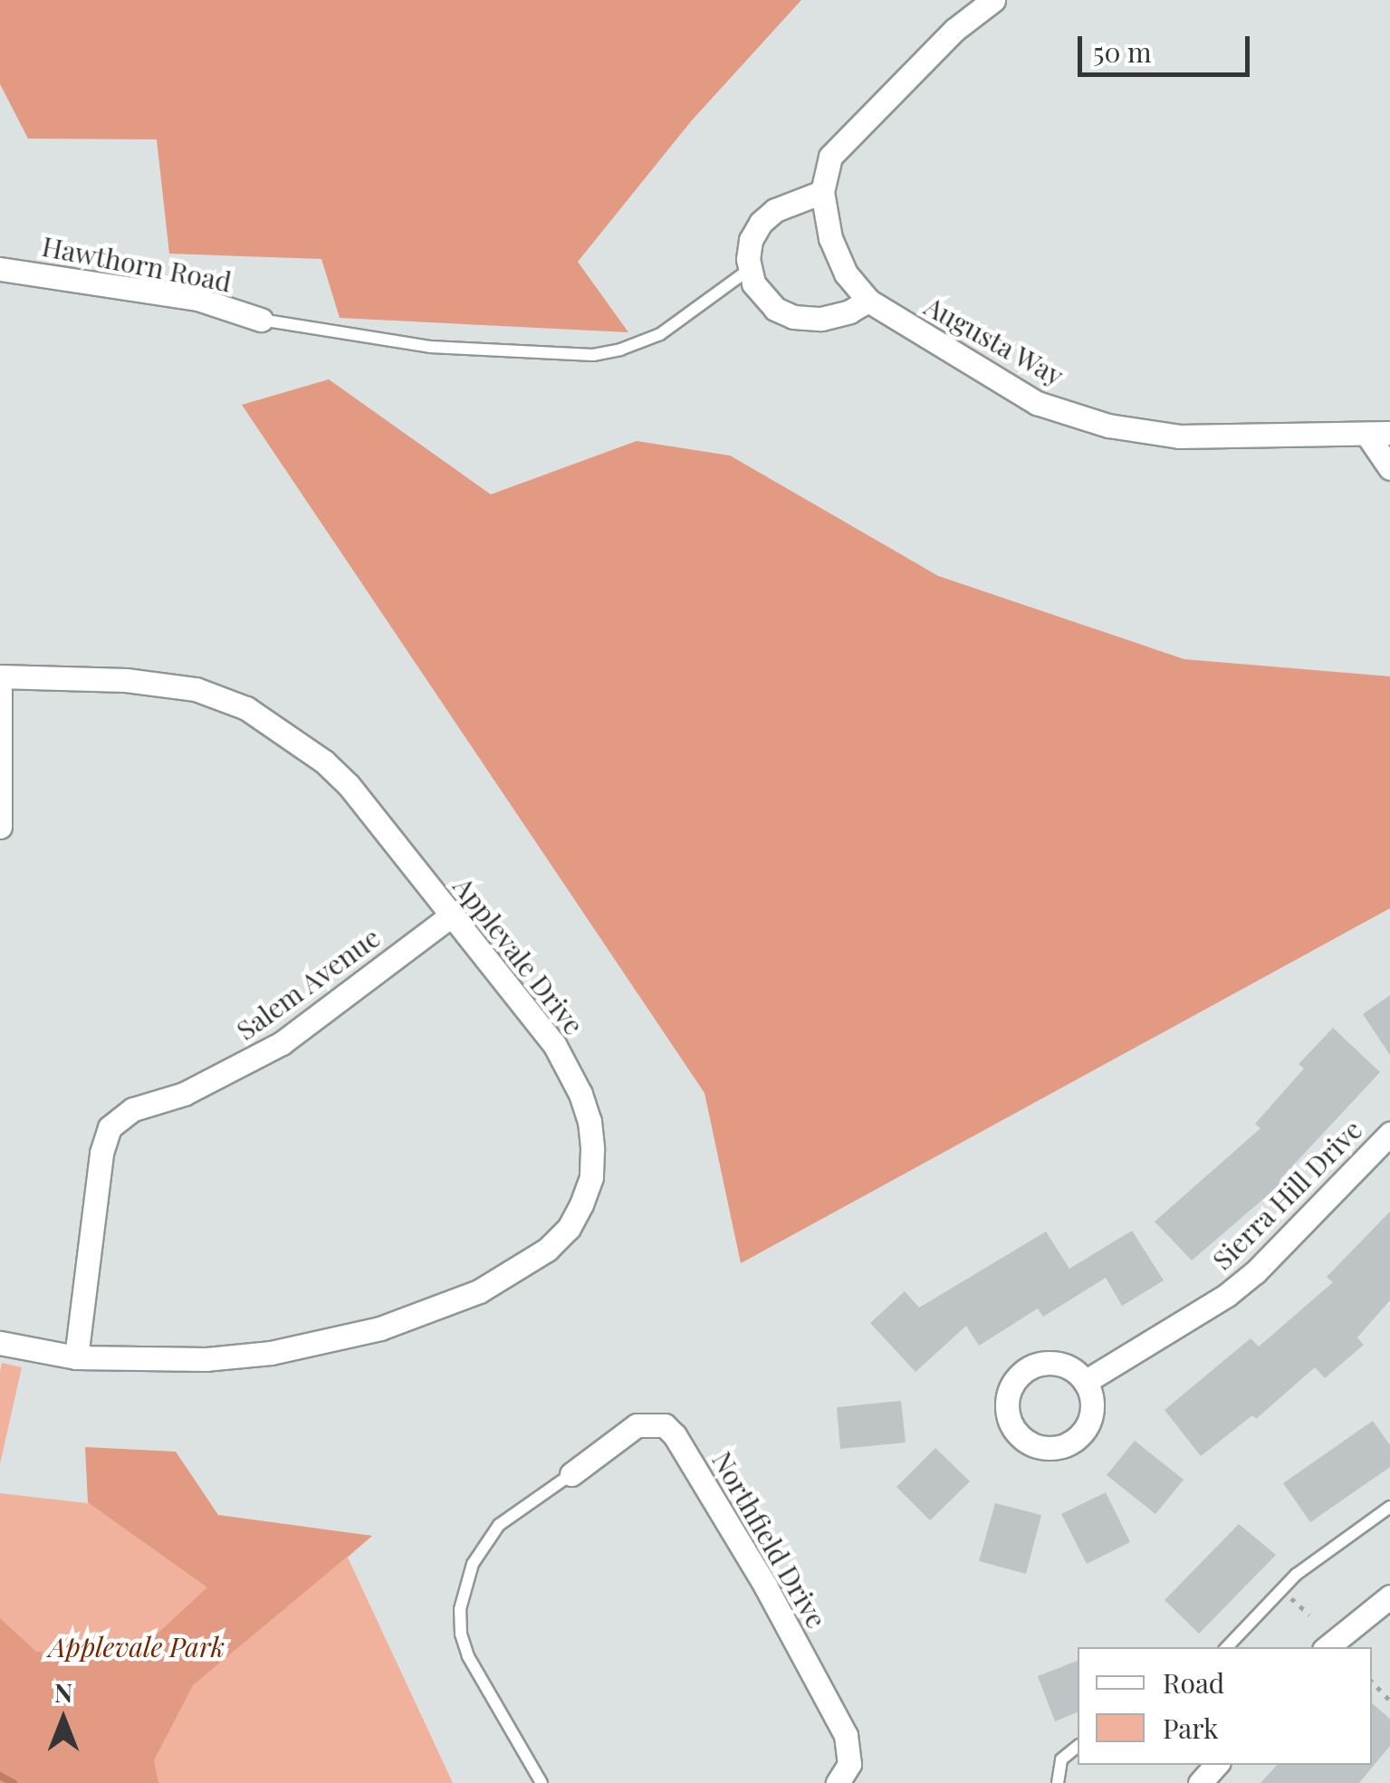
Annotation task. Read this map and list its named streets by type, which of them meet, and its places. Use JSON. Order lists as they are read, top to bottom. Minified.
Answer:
{"streets":{"street":["Hawthorn Road","Augusta Way","Applevale Drive","Salem Avenue","Sierra Hill Drive","Northfield Drive"]},"crossings":[["Applevale Drive","Salem Avenue"]],"parks":["Applevale Park"],"legend":["Road","Park"],"scale_bar":"50 m","north":"top"}
